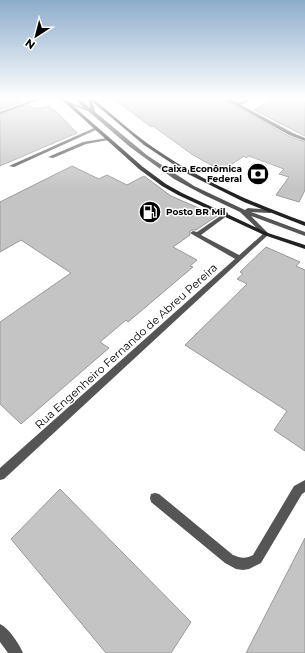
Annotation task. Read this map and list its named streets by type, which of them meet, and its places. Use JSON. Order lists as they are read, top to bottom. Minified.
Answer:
{"streets":{"street":["Rua Engenheiro Fernando de Abreu Pereira"]},"places":{"bank":["Caixa Econômica Federal"],"fuel station":["Posto BR Mil"]},"north":"bottom left"}
